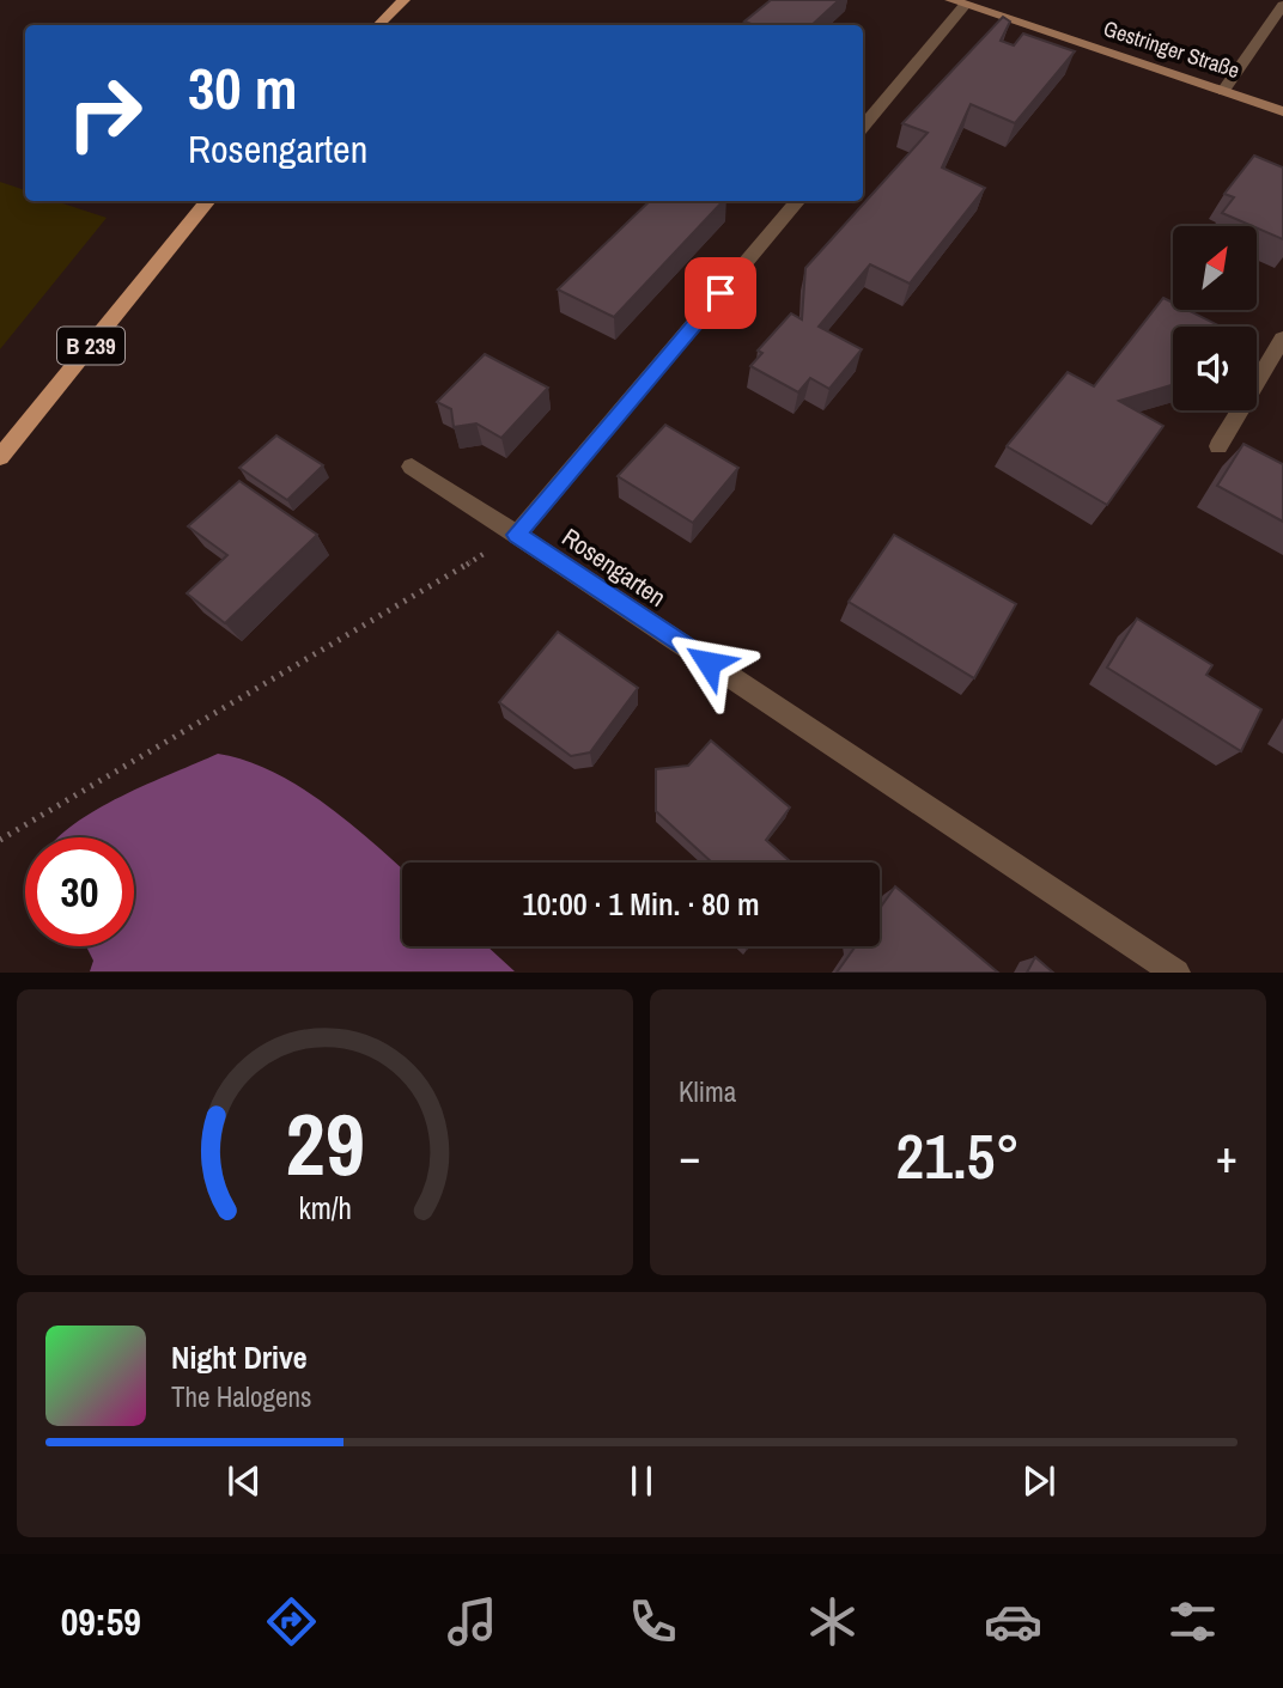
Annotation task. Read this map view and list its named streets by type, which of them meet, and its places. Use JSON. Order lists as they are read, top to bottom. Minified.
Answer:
{"streets":{"main road":["Gestringer Straße","B 239"],"street":["Rosengarten"]},"north":"top right","page":{"turn":["30 m","Rosengarten"],"limit":"30","trip":"10:00 · 1 Min. · 80 m","tile":"Klima","heat":["−","21.5°","+"],"song":["Night Drive","The Halogens"],"tabs":"09:59","gauge":["29","km/h"]}}
